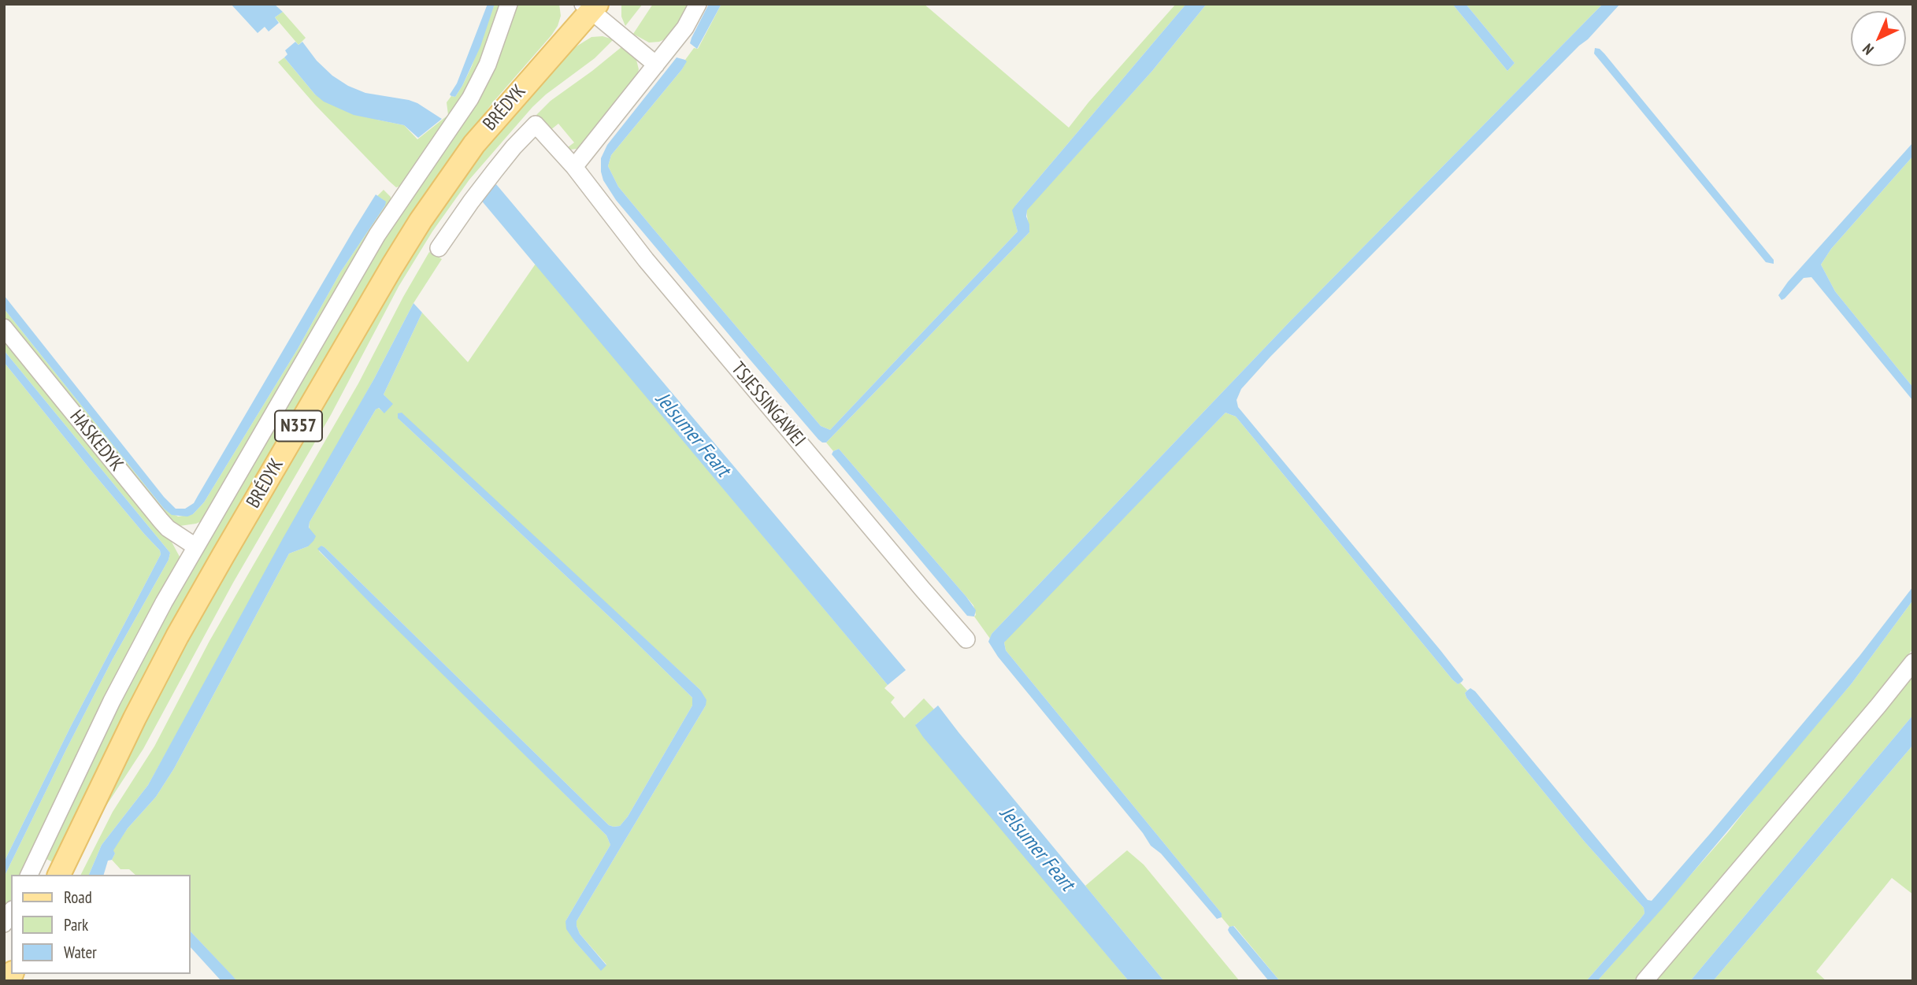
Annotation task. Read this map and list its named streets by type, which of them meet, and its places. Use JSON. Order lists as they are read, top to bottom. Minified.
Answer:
{"streets":{"main road":["BRÉDYK","N357"],"street":["TSJESSINGAWEI","HASKEDYK"]},"crossings":[["BRÉDYK","TSJESSINGAWEI"],["BRÉDYK","HASKEDYK"]],"water":["Jelsumer Feart"],"legend":["Road","Park","Water"],"north":"bottom left"}
